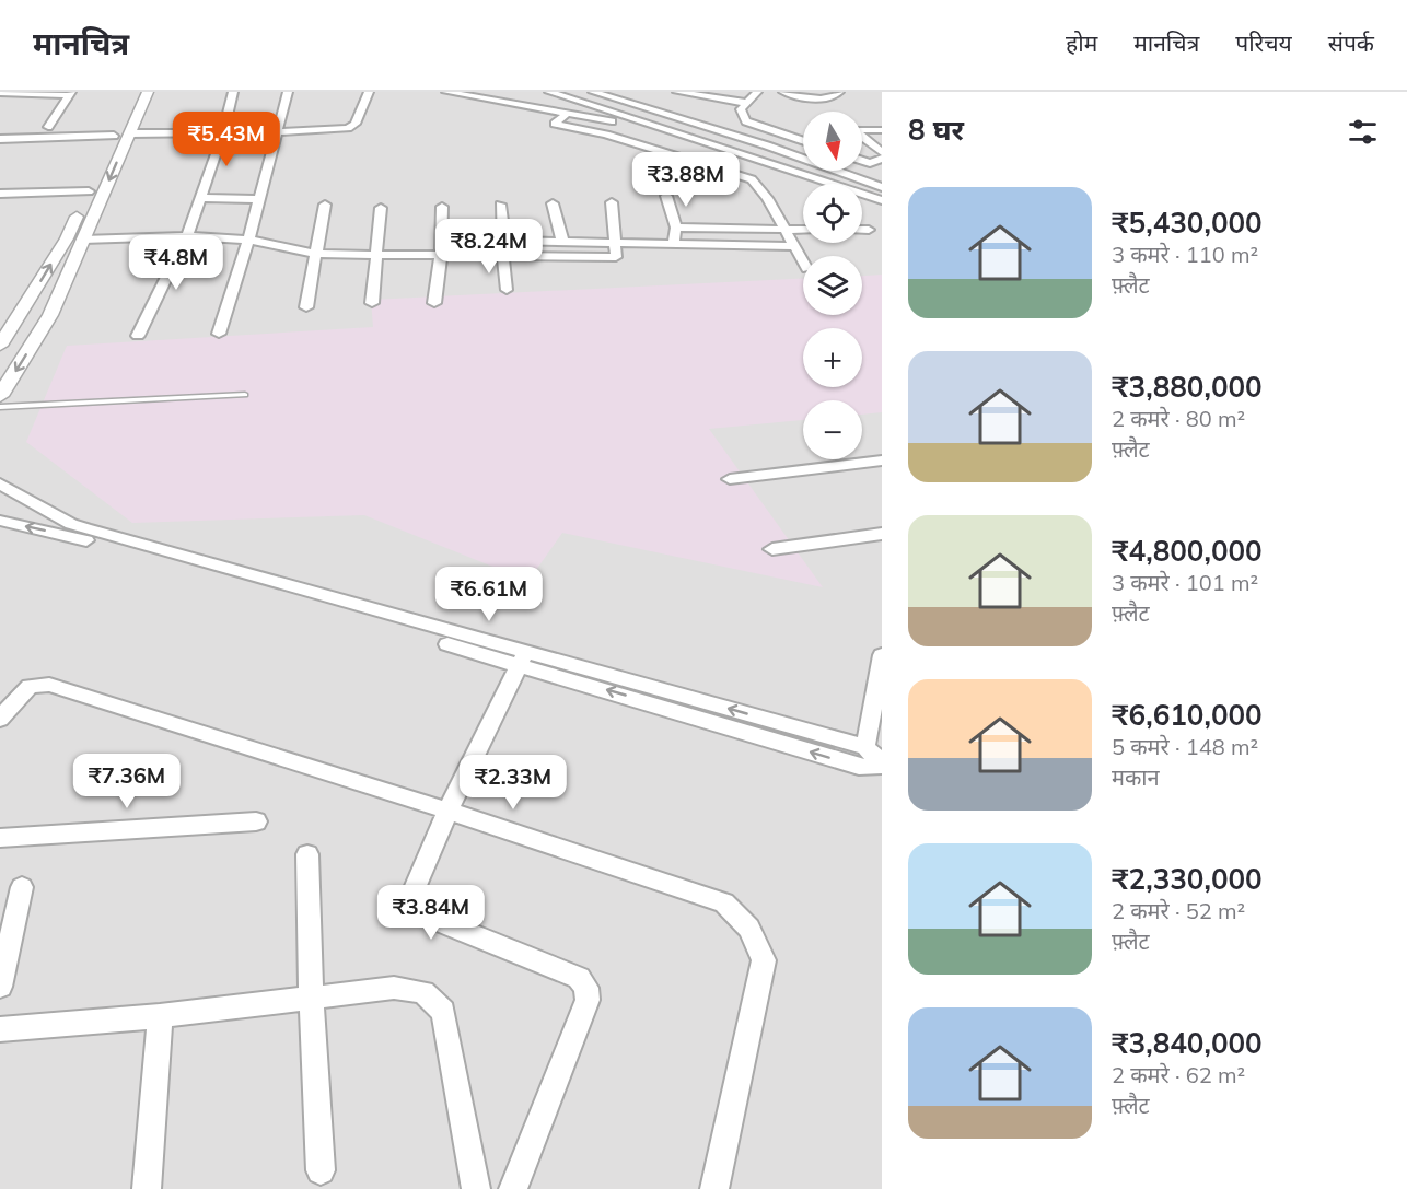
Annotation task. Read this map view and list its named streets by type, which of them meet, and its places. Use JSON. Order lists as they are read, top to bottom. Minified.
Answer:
{"north":"bottom","page":{"header":"मानचित्र","nav":["होम","मानचित्र","परिचय","संपर्क"],"heading":"8 घर","map_buttons":["+","−"],"price":["₹5.43M","₹3.88M","₹8.24M","₹4.8M","₹6.61M","₹7.36M","₹2.33M","₹3.84M"],"list":[{"name":"₹5,430,000","note":"3 कमरे · 110 m² · फ़्लैट"},{"name":"₹3,880,000","note":"2 कमरे · 80 m² · फ़्लैट"},{"name":"₹4,800,000","note":"3 कमरे · 101 m² · फ़्लैट"},{"name":"₹6,610,000","note":"5 कमरे · 148 m² · मकान"},{"name":"₹2,330,000","note":"2 कमरे · 52 m² · फ़्लैट"},{"name":"₹3,840,000","note":"2 कमरे · 62 m² · फ़्लैट"}]}}
